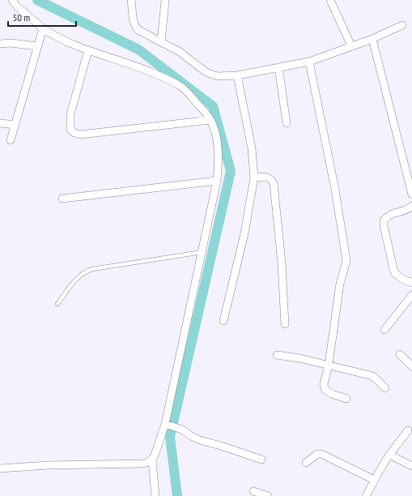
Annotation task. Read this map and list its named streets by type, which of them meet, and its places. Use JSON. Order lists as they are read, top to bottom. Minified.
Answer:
{"scale_bar":"50 m"}
